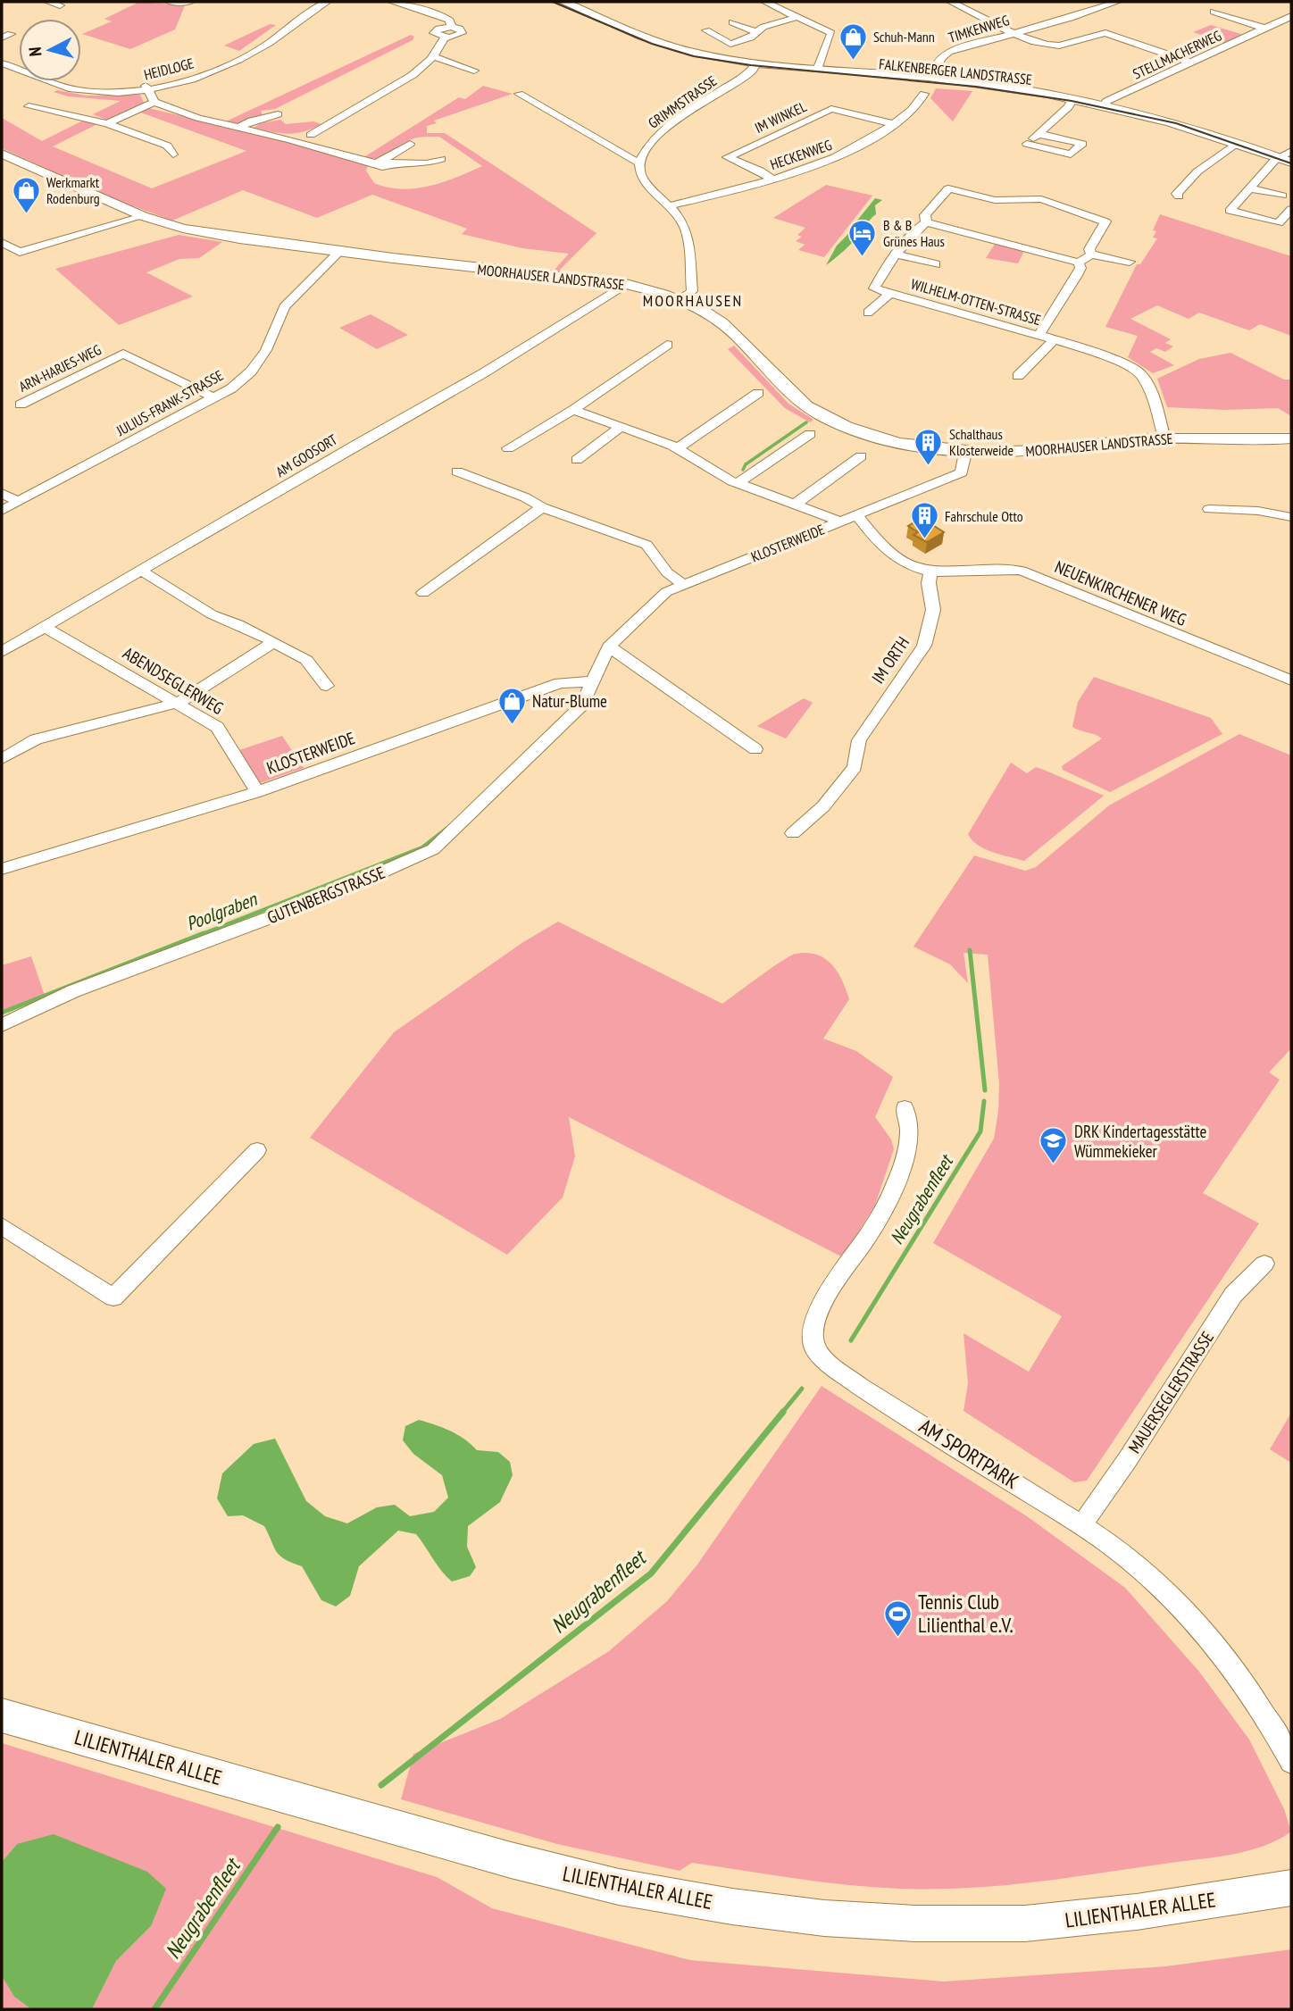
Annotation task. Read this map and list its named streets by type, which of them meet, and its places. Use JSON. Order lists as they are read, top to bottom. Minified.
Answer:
{"streets":{"main road":["LILIENTHALER ALLEE"],"street":["TIMKENWEG","STELLMACHERWEG","HEIDLOGE","FALKENBERGER LANDSTRASSE","GRIMMSTRASSE","IM WINKEL","HECKENWEG","MOORHAUSER LANDSTRASSE","WILHELM-OTTEN-STRASSE","ARN-HARJES-WEG","JULIUS-FRANK-STRASSE","AM GOOSORT","KLOSTERWEIDE","NEUENKIRCHENER WEG","IM ORTH","ABENDSEGLERWEG","GUTENBERGSTRASSE","MAUERSEGLERSTRASSE","AM SPORTPARK"]},"crossings":[["TIMKENWEG","FALKENBERGER LANDSTRASSE"],["STELLMACHERWEG","FALKENBERGER LANDSTRASSE"],["FALKENBERGER LANDSTRASSE","GRIMMSTRASSE"],["IM WINKEL","HECKENWEG"],["MOORHAUSER LANDSTRASSE","WILHELM-OTTEN-STRASSE"],["MOORHAUSER LANDSTRASSE","JULIUS-FRANK-STRASSE"],["MOORHAUSER LANDSTRASSE","AM GOOSORT"],["MOORHAUSER LANDSTRASSE","KLOSTERWEIDE"],["ARN-HARJES-WEG","JULIUS-FRANK-STRASSE"],["AM GOOSORT","ABENDSEGLERWEG"],["KLOSTERWEIDE","ABENDSEGLERWEG"],["KLOSTERWEIDE","GUTENBERGSTRASSE"],["NEUENKIRCHENER WEG","IM ORTH"],["MAUERSEGLERSTRASSE","AM SPORTPARK"]],"districts":["MOORHAUSEN"],"water":["Poolgraben","Neugrabenfleet"],"places":{"shop":["Schuh-Mann","Werkmarkt Rodenburg","Natur-Blume"],"hotel":["B & B Grünes Haus"],"building":["Schalthaus Klosterweide","Fahrschule Otto"],"school or university":["DRK Kindertagesstätte Wümmekieker"],"sports":["Tennis Club Lilienthal e.V."]},"north":"left"}
